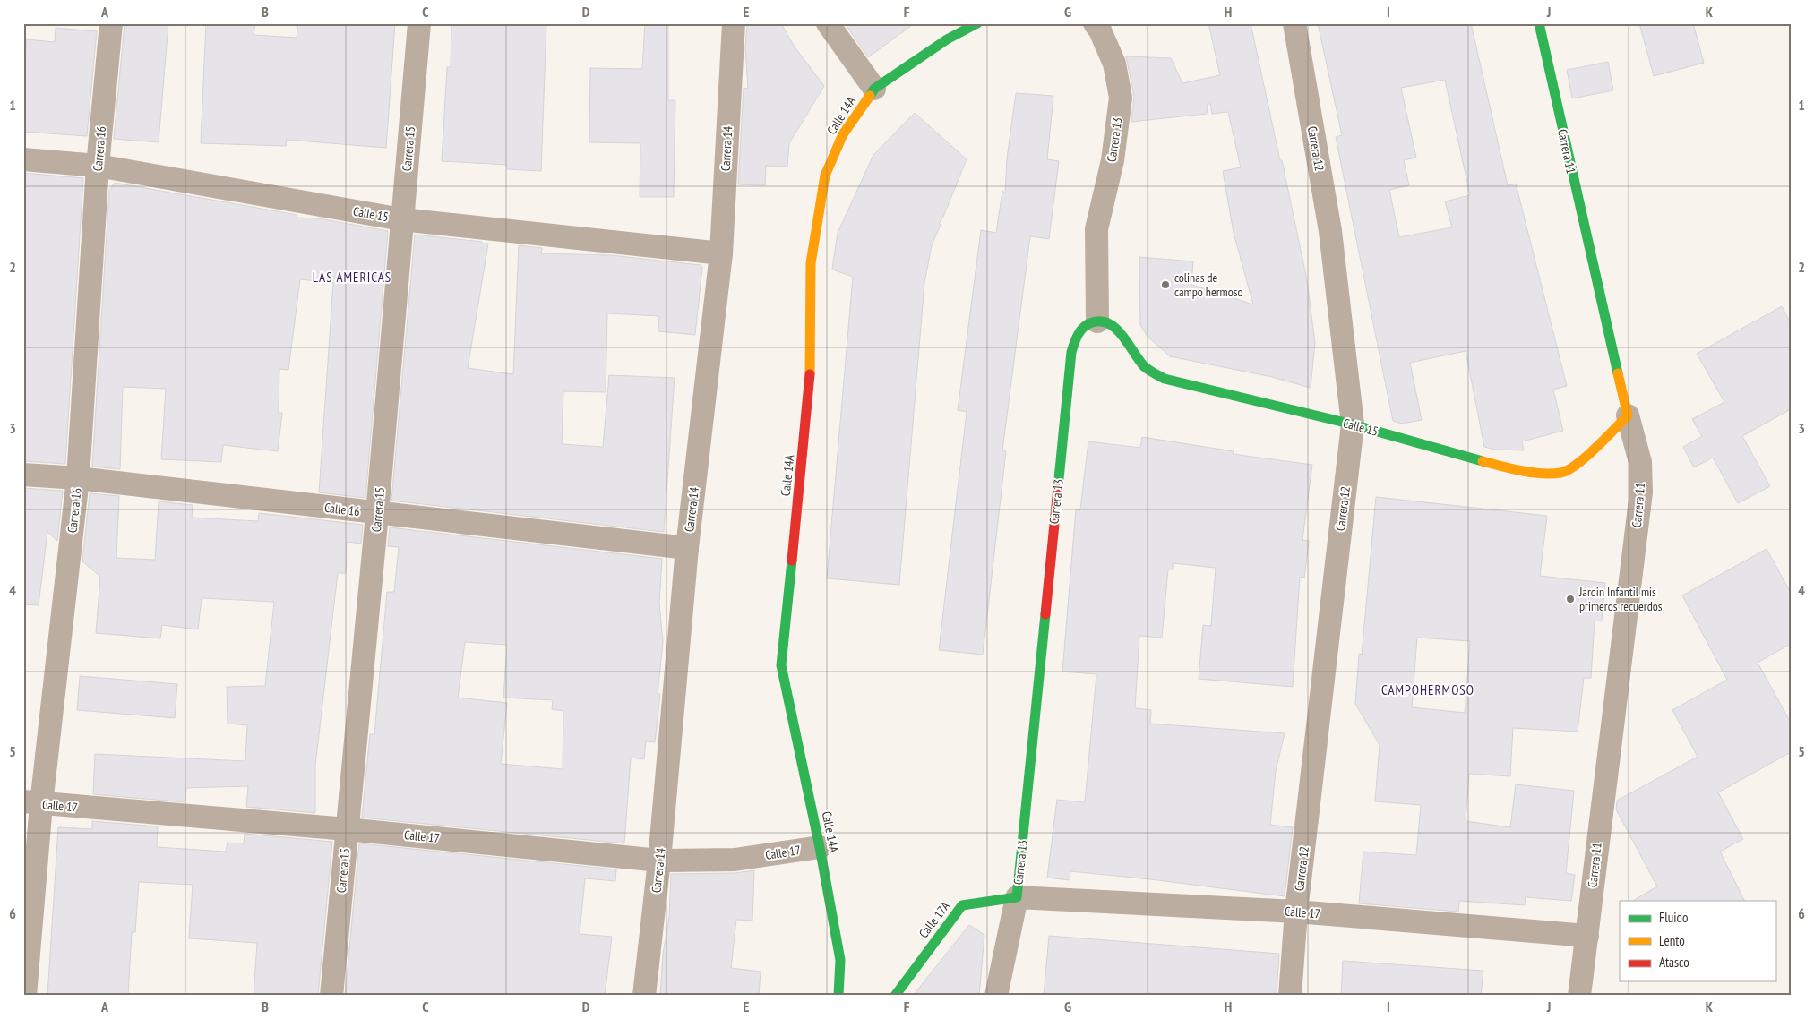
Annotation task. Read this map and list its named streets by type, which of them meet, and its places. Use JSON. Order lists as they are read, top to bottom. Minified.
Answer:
{"streets":{"street":["Calle 14A","Carrera 13","Carrera 16","Carrera 15","Carrera 14","Carrera 12","Carrera 11","Calle 15","Calle 16","Calle 17","Calle 17A"]},"crossings":[["Calle 14A","Calle 17"],["Carrera 13","Calle 15"],["Carrera 13","Calle 17"],["Carrera 13","Calle 17A"],["Carrera 16","Calle 15"],["Carrera 16","Calle 16"],["Carrera 16","Calle 17"],["Carrera 15","Calle 15"],["Carrera 15","Calle 16"],["Carrera 15","Calle 17"],["Carrera 14","Calle 15"],["Carrera 14","Calle 16"],["Carrera 14","Calle 17"],["Carrera 12","Calle 15"],["Carrera 12","Calle 17"],["Carrera 11","Calle 15"],["Carrera 11","Calle 17"],["Calle 17","Calle 17A"]],"districts":["LAS AMERICAS","CAMPOHERMOSO"],"places":["colinas de campo hermoso","Jardin Infantil mis primeros recuerdos"],"legend":["Fluido","Lento","Atasco"],"grid":{"columns":["A","B","C","D","E","F","G","H","I","J","K"],"rows":["1","2","3","4","5","6"]}}
